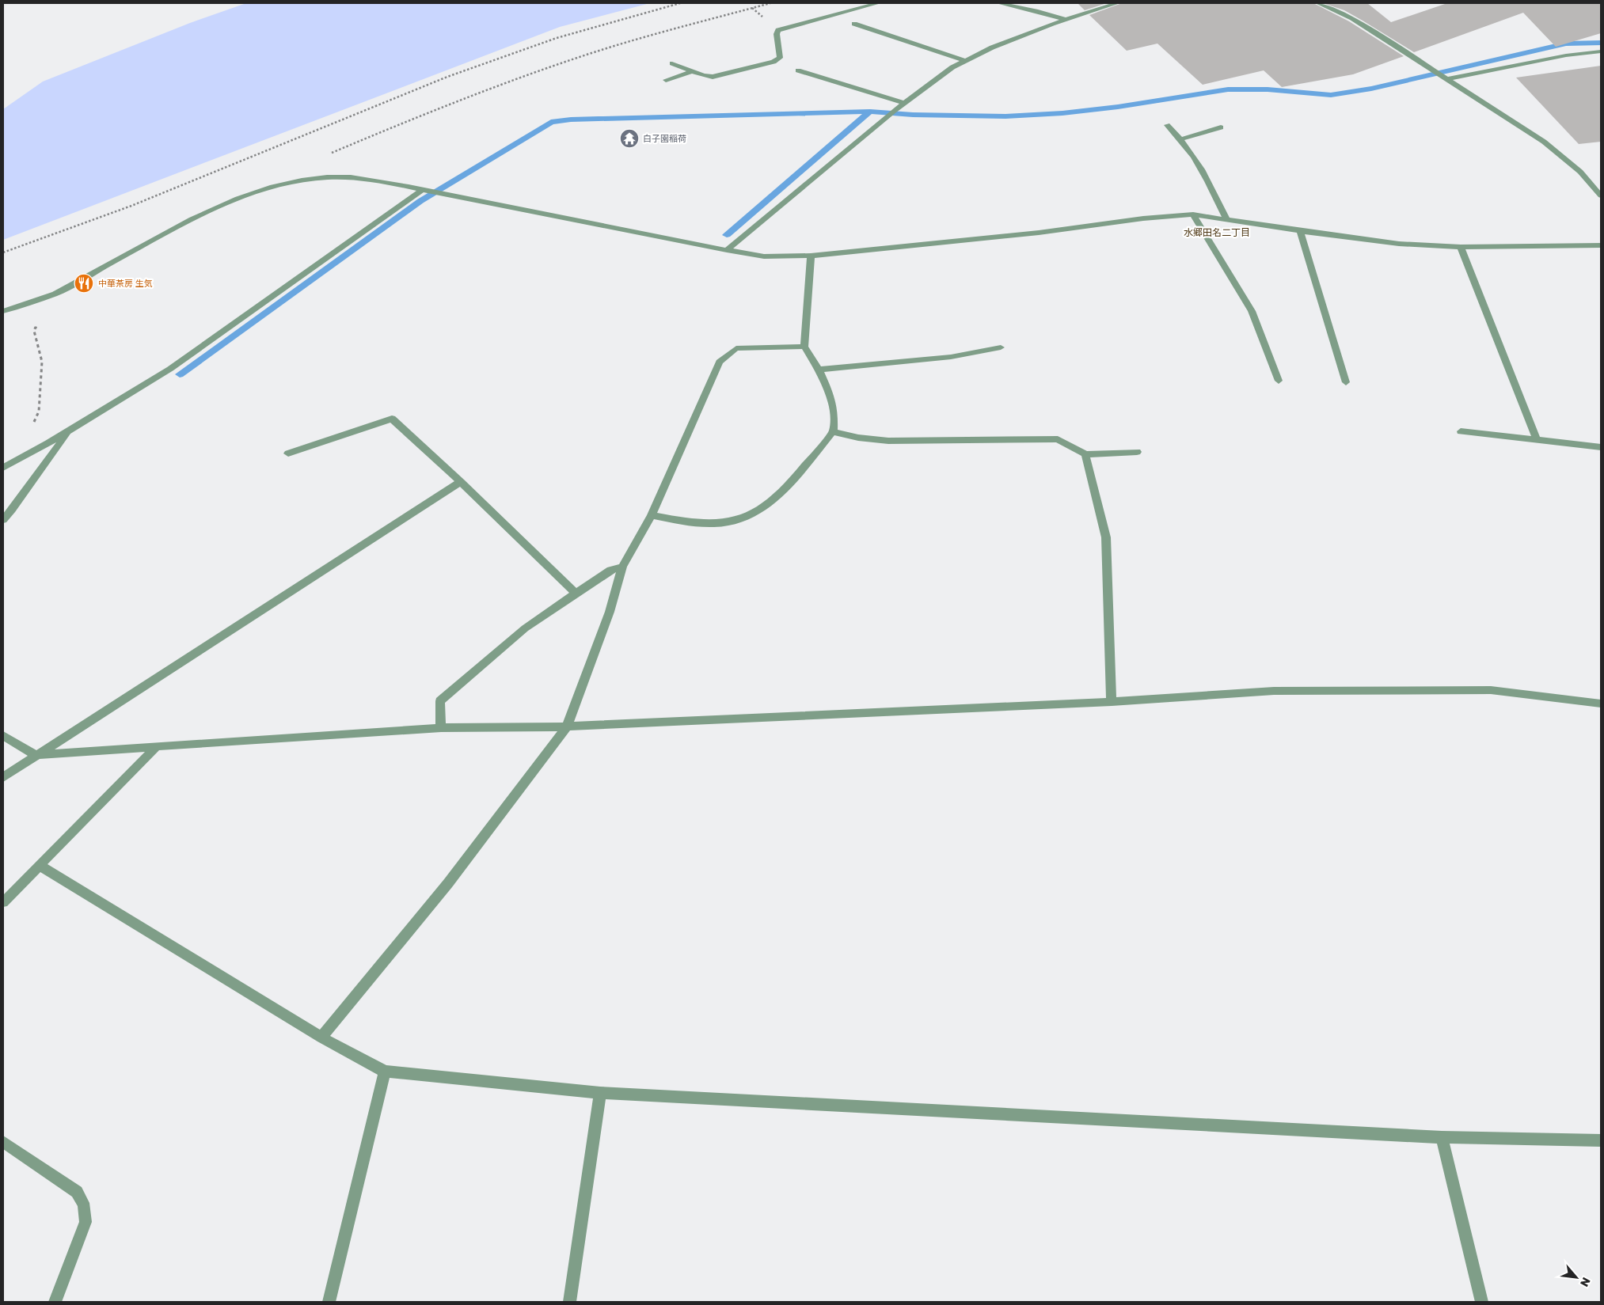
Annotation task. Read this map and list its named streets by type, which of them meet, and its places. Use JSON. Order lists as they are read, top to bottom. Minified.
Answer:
{"districts":["水郷田名二丁目"],"places":{"temple":["白子園稲荷"],"restaurant":["中華茶房 生気"]},"north":"bottom right"}
